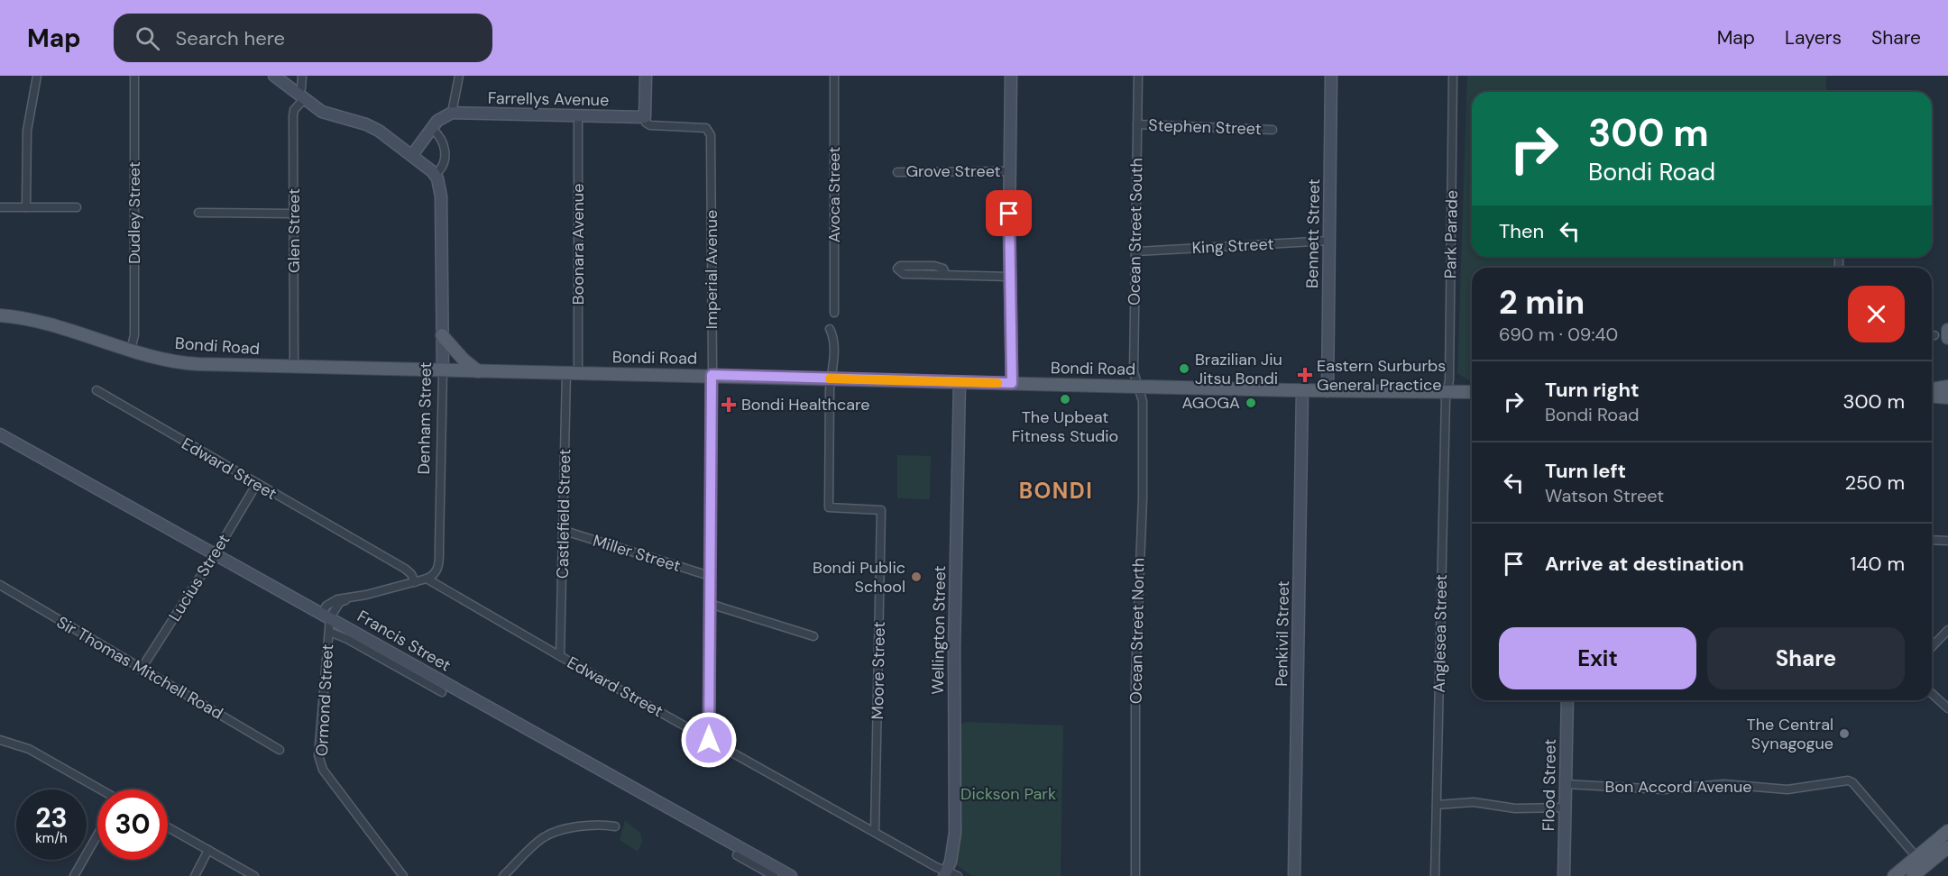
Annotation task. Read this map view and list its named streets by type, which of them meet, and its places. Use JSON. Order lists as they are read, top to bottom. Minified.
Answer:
{"streets":{"main road":["Bondi Road"],"street":["Farrellys Avenue","Stephen Street","Grove Street","Avoca Street","Dudley Street","Glen Street","Ocean Street South","Bennett Street","Park Parade","Boonara Avenue","King Street","Imperial Avenue","Denham Street","Edward Street","Castlefield Street","Miller Street","Lucius Street","Wellington Street","Ocean Street North","Penkivil Street","Anglesea Street","Francis Street","Sir Thomas Mitchell Road","Moore Street","Ormond Street","Flood Street","Bon Accord Avenue"]},"crossings":[["Farrellys Avenue","Boonara Avenue"],["Farrellys Avenue","Imperial Avenue"],["Stephen Street","Ocean Street South"],["Dudley Street","Bondi Road"],["Glen Street","Bondi Road"],["Ocean Street South","King Street"],["Ocean Street South","Bondi Road"],["Ocean Street South","Ocean Street North"],["Bennett Street","King Street"],["Bennett Street","Bondi Road"],["Park Parade","Bondi Road"],["Park Parade","Anglesea Street"],["Boonara Avenue","Bondi Road"],["Boonara Avenue","Castlefield Street"],["Imperial Avenue","Bondi Road"],["Imperial Avenue","Edward Street"],["Imperial Avenue","Miller Street"],["Bondi Road","Denham Street"],["Bondi Road","Castlefield Street"],["Bondi Road","Wellington Street"],["Bondi Road","Ocean Street North"],["Bondi Road","Penkivil Street"],["Bondi Road","Anglesea Street"],["Bondi Road","Moore Street"],["Denham Street","Edward Street"],["Edward Street","Castlefield Street"],["Edward Street","Lucius Street"],["Edward Street","Wellington Street"],["Edward Street","Moore Street"],["Castlefield Street","Miller Street"],["Lucius Street","Francis Street"],["Lucius Street","Sir Thomas Mitchell Road"],["Francis Street","Ormond Street"],["Flood Street","Bon Accord Avenue"]],"districts":["BONDI"],"parks":["Dickson Park"],"places":{"other":["Brazilian Jiu Jitsu Bondi","The Upbeat Fitness Studio","AGOGA","Bondi Public School","The Central Synagogue"],"health":["Eastern Surburbs General Practice","Bondi Healthcare"]},"page":{"header":"Map","search":"Search here","nav":["Map","Layers","Share"],"turn":["300 m","Bondi Road"],"then":"Then","heading":["2 min","690 m · 09:40"],"list":[{"name":"Turn right","note":"Bondi Road","value":"300 m"},{"name":"Turn left","note":"Watson Street","value":"250 m"},{"name":"Arrive at destination","value":"140 m"}],"buttons":["Exit","Share"],"speed":"23 km/h","limit":"30"}}
